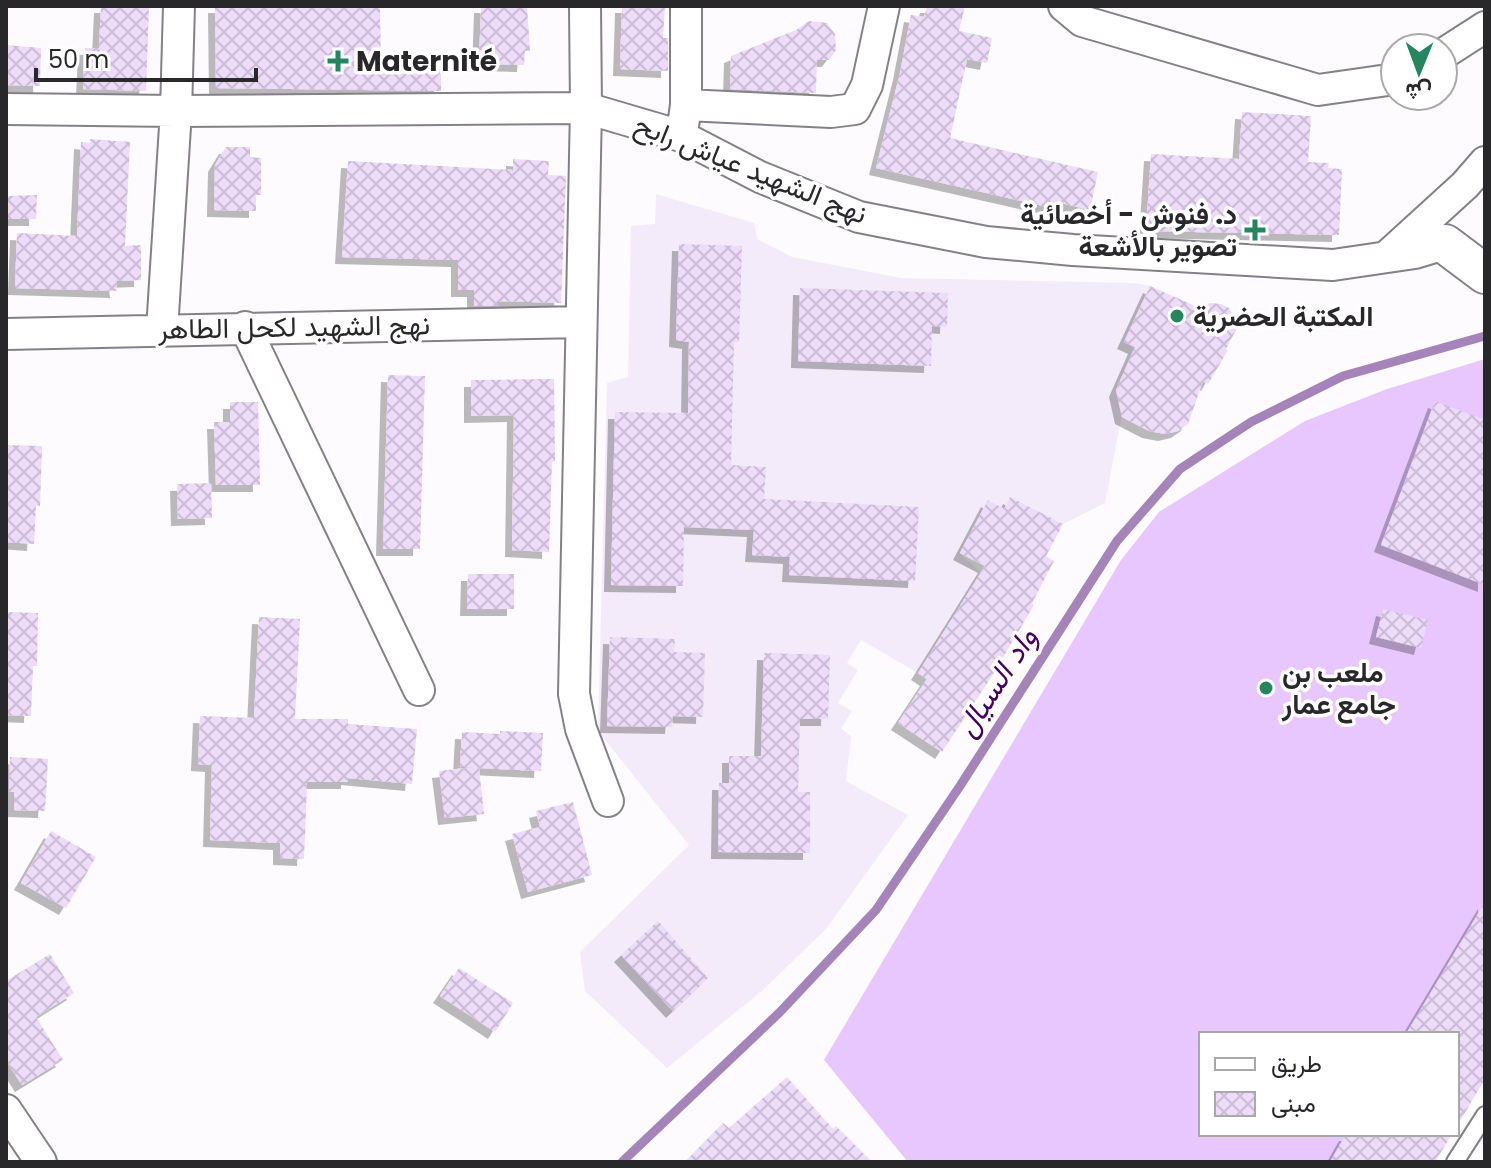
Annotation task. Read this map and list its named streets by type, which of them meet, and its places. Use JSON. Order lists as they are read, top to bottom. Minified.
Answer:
{"streets":{"street":["نهج الشهيد عياش رابح","نهج الشهيد لكحل الطاهر"]},"water":["واد السيال"],"places":{"health":["Maternité","د. فنوش - أخصائية تصوير بالأشعة"],"other":["المكتبة الحضرية","ملعب بن جامع عمار"]},"legend":["طريق","مبنى"],"scale_bar":"50 m","north":"bottom"}
